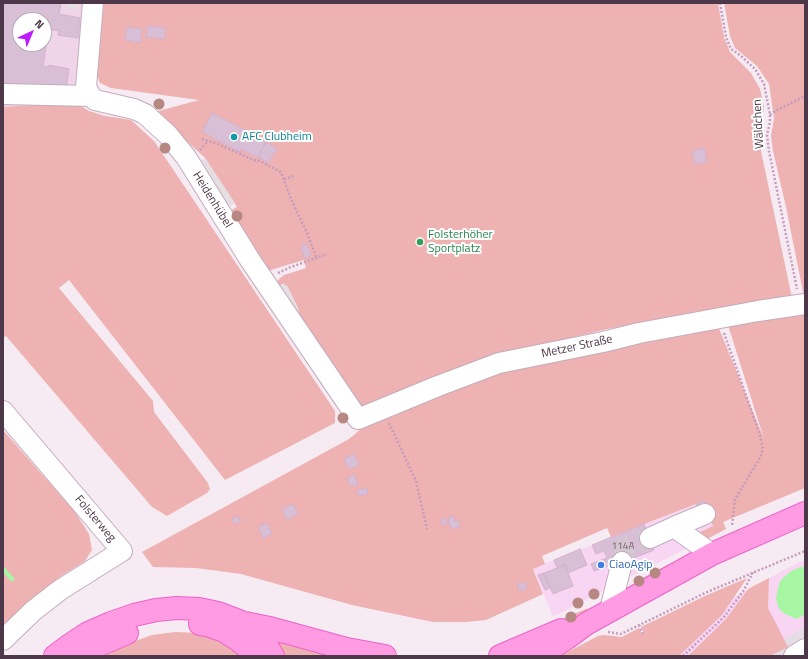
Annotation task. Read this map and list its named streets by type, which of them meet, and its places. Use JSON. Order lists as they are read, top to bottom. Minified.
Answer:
{"streets":{"street":["Heidenhübel","Metzer Straße","Folsterweg"],"path":["Wäldchen"]},"crossings":[["Wäldchen","Metzer Straße"],["Heidenhübel","Metzer Straße"]],"places":["AFC Clubheim","Folsterhöher Sportplatz","CiaoAgip"],"house_numbers":["114A"],"north":"top right"}
